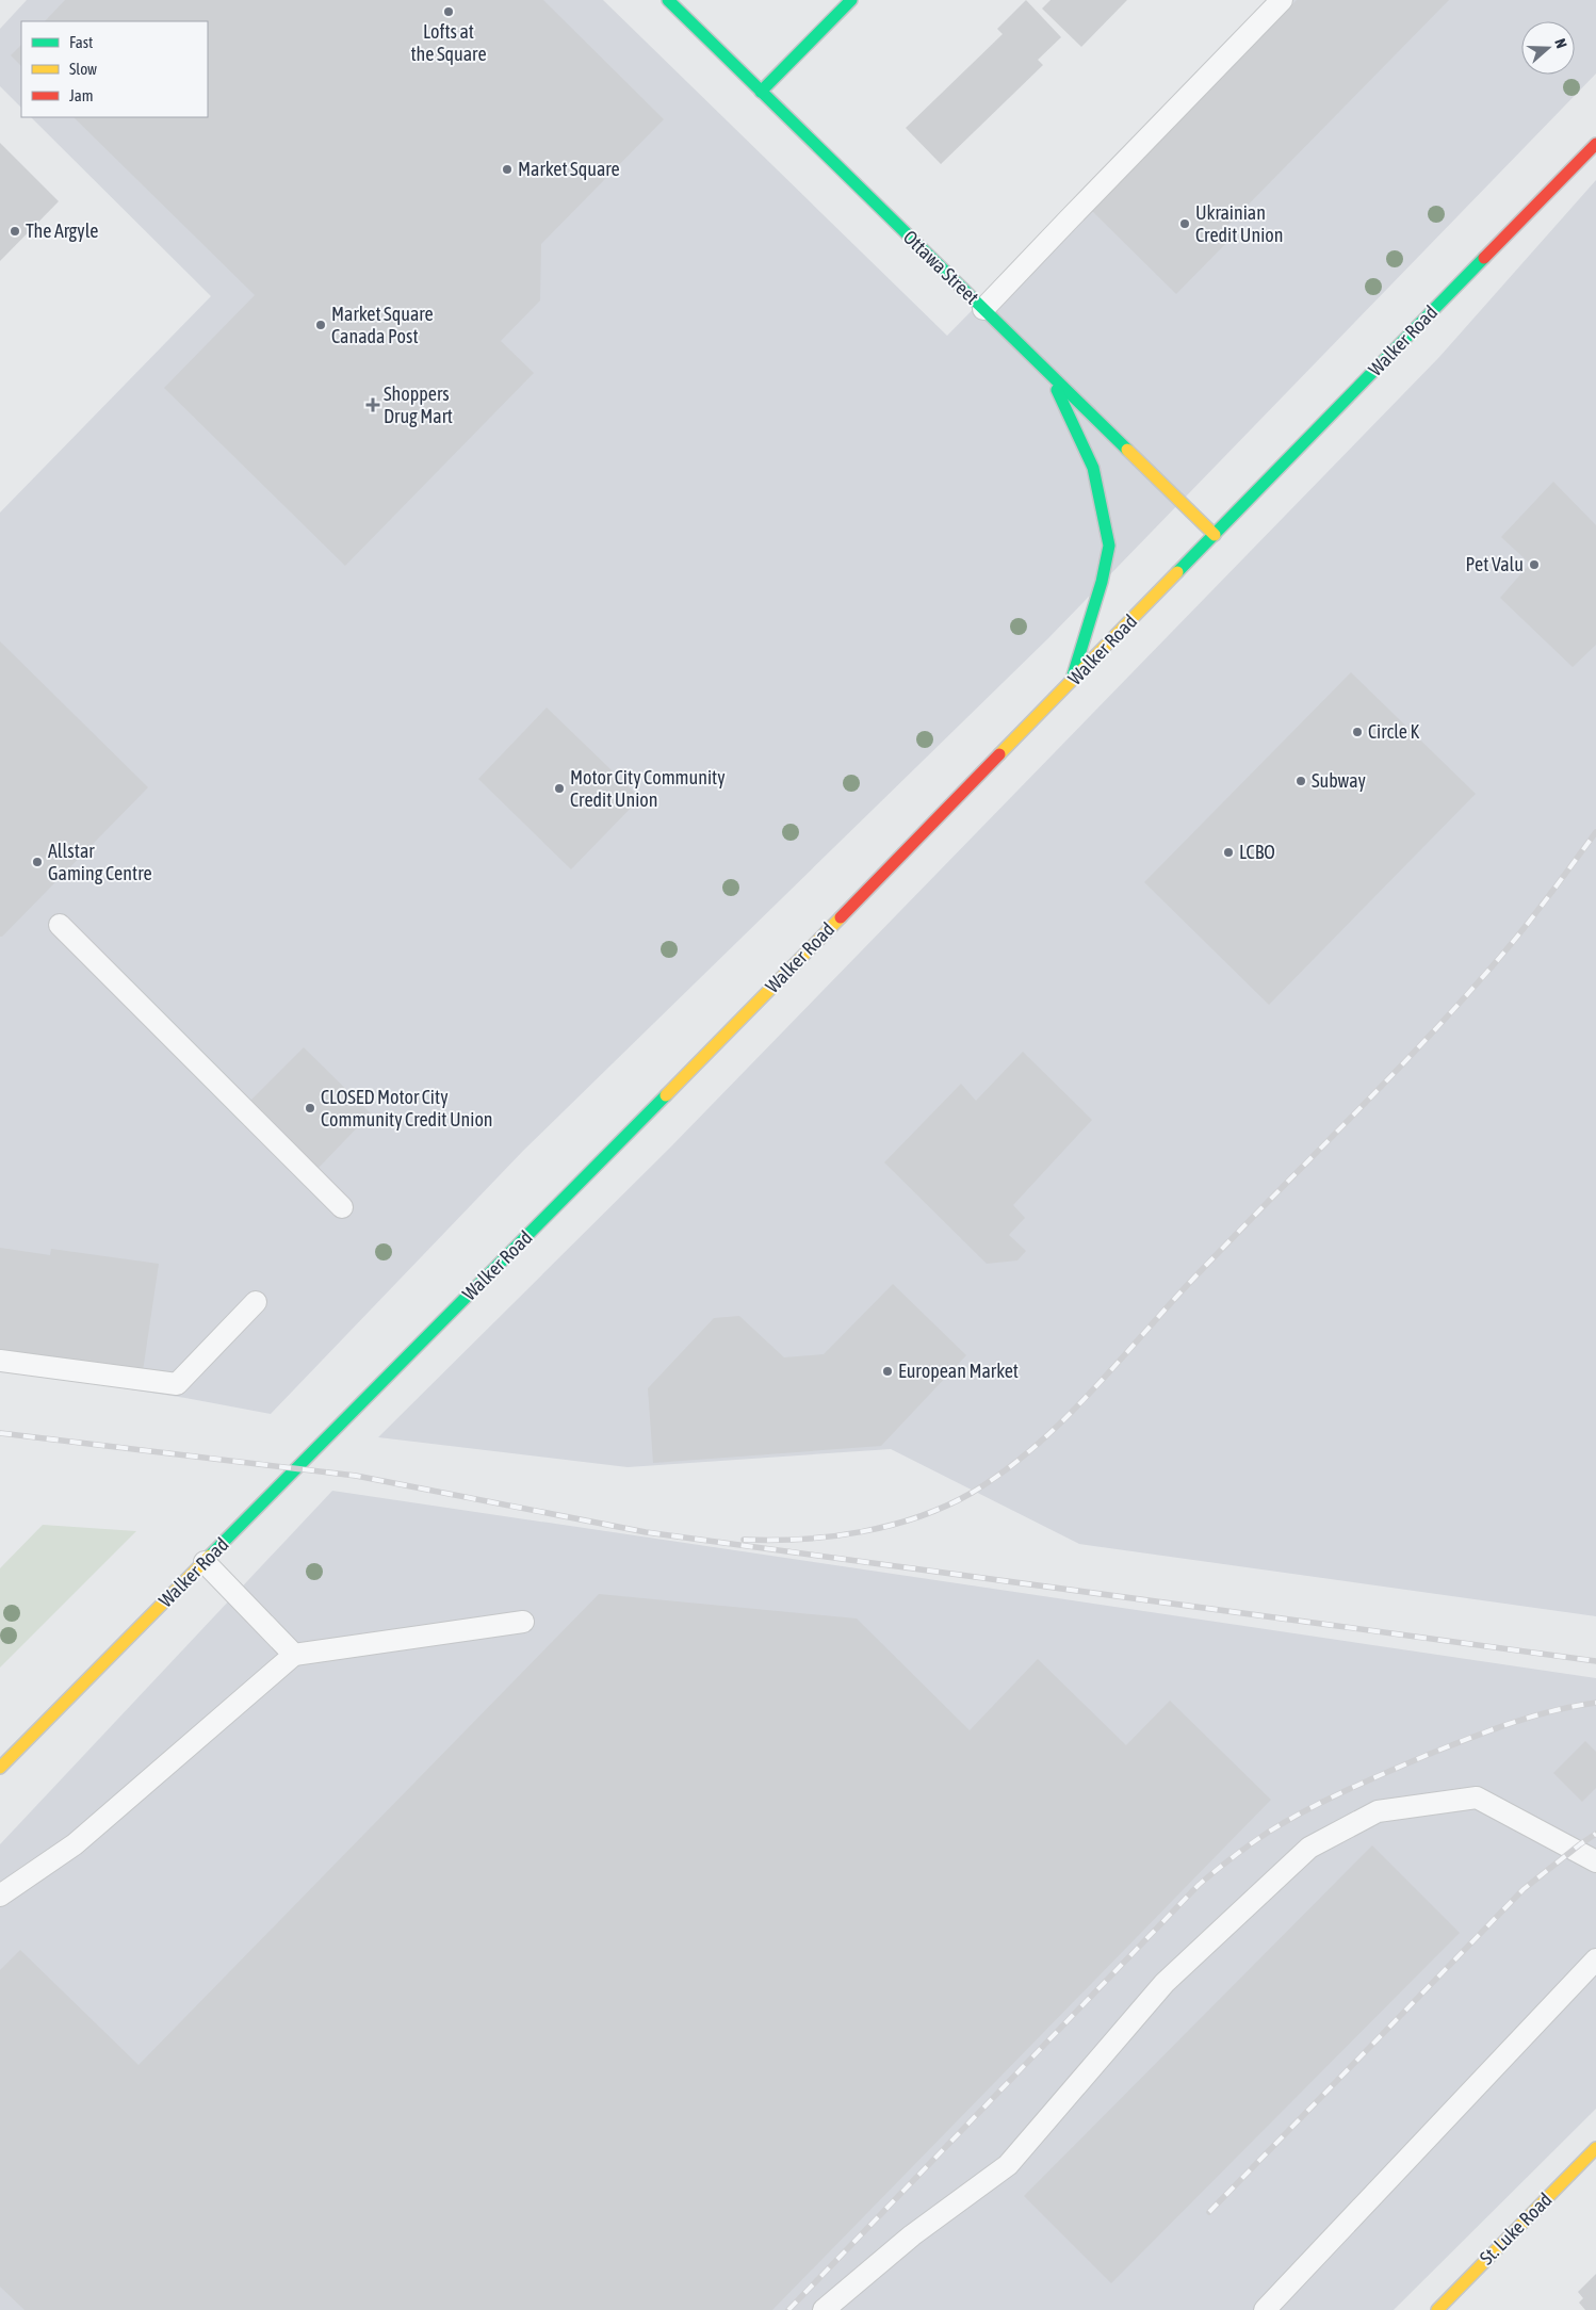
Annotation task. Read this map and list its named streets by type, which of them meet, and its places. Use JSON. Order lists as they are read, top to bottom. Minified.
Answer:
{"streets":{"main road":["Ottawa Street","Walker Road","St. Luke Road"]},"crossings":[["Ottawa Street","Walker Road"]],"places":{"other":["Lofts at the Square","Market Square","Ukrainian Credit Union","The Argyle","Market Square Canada Post","Pet Valu","Circle K","Subway","Motor City Community Credit Union","LCBO","Allstar Gaming Centre","CLOSED Motor City Community Credit Union","European Market"],"health":["Shoppers Drug Mart"]},"legend":["Fast","Slow","Jam"],"north":"right"}
